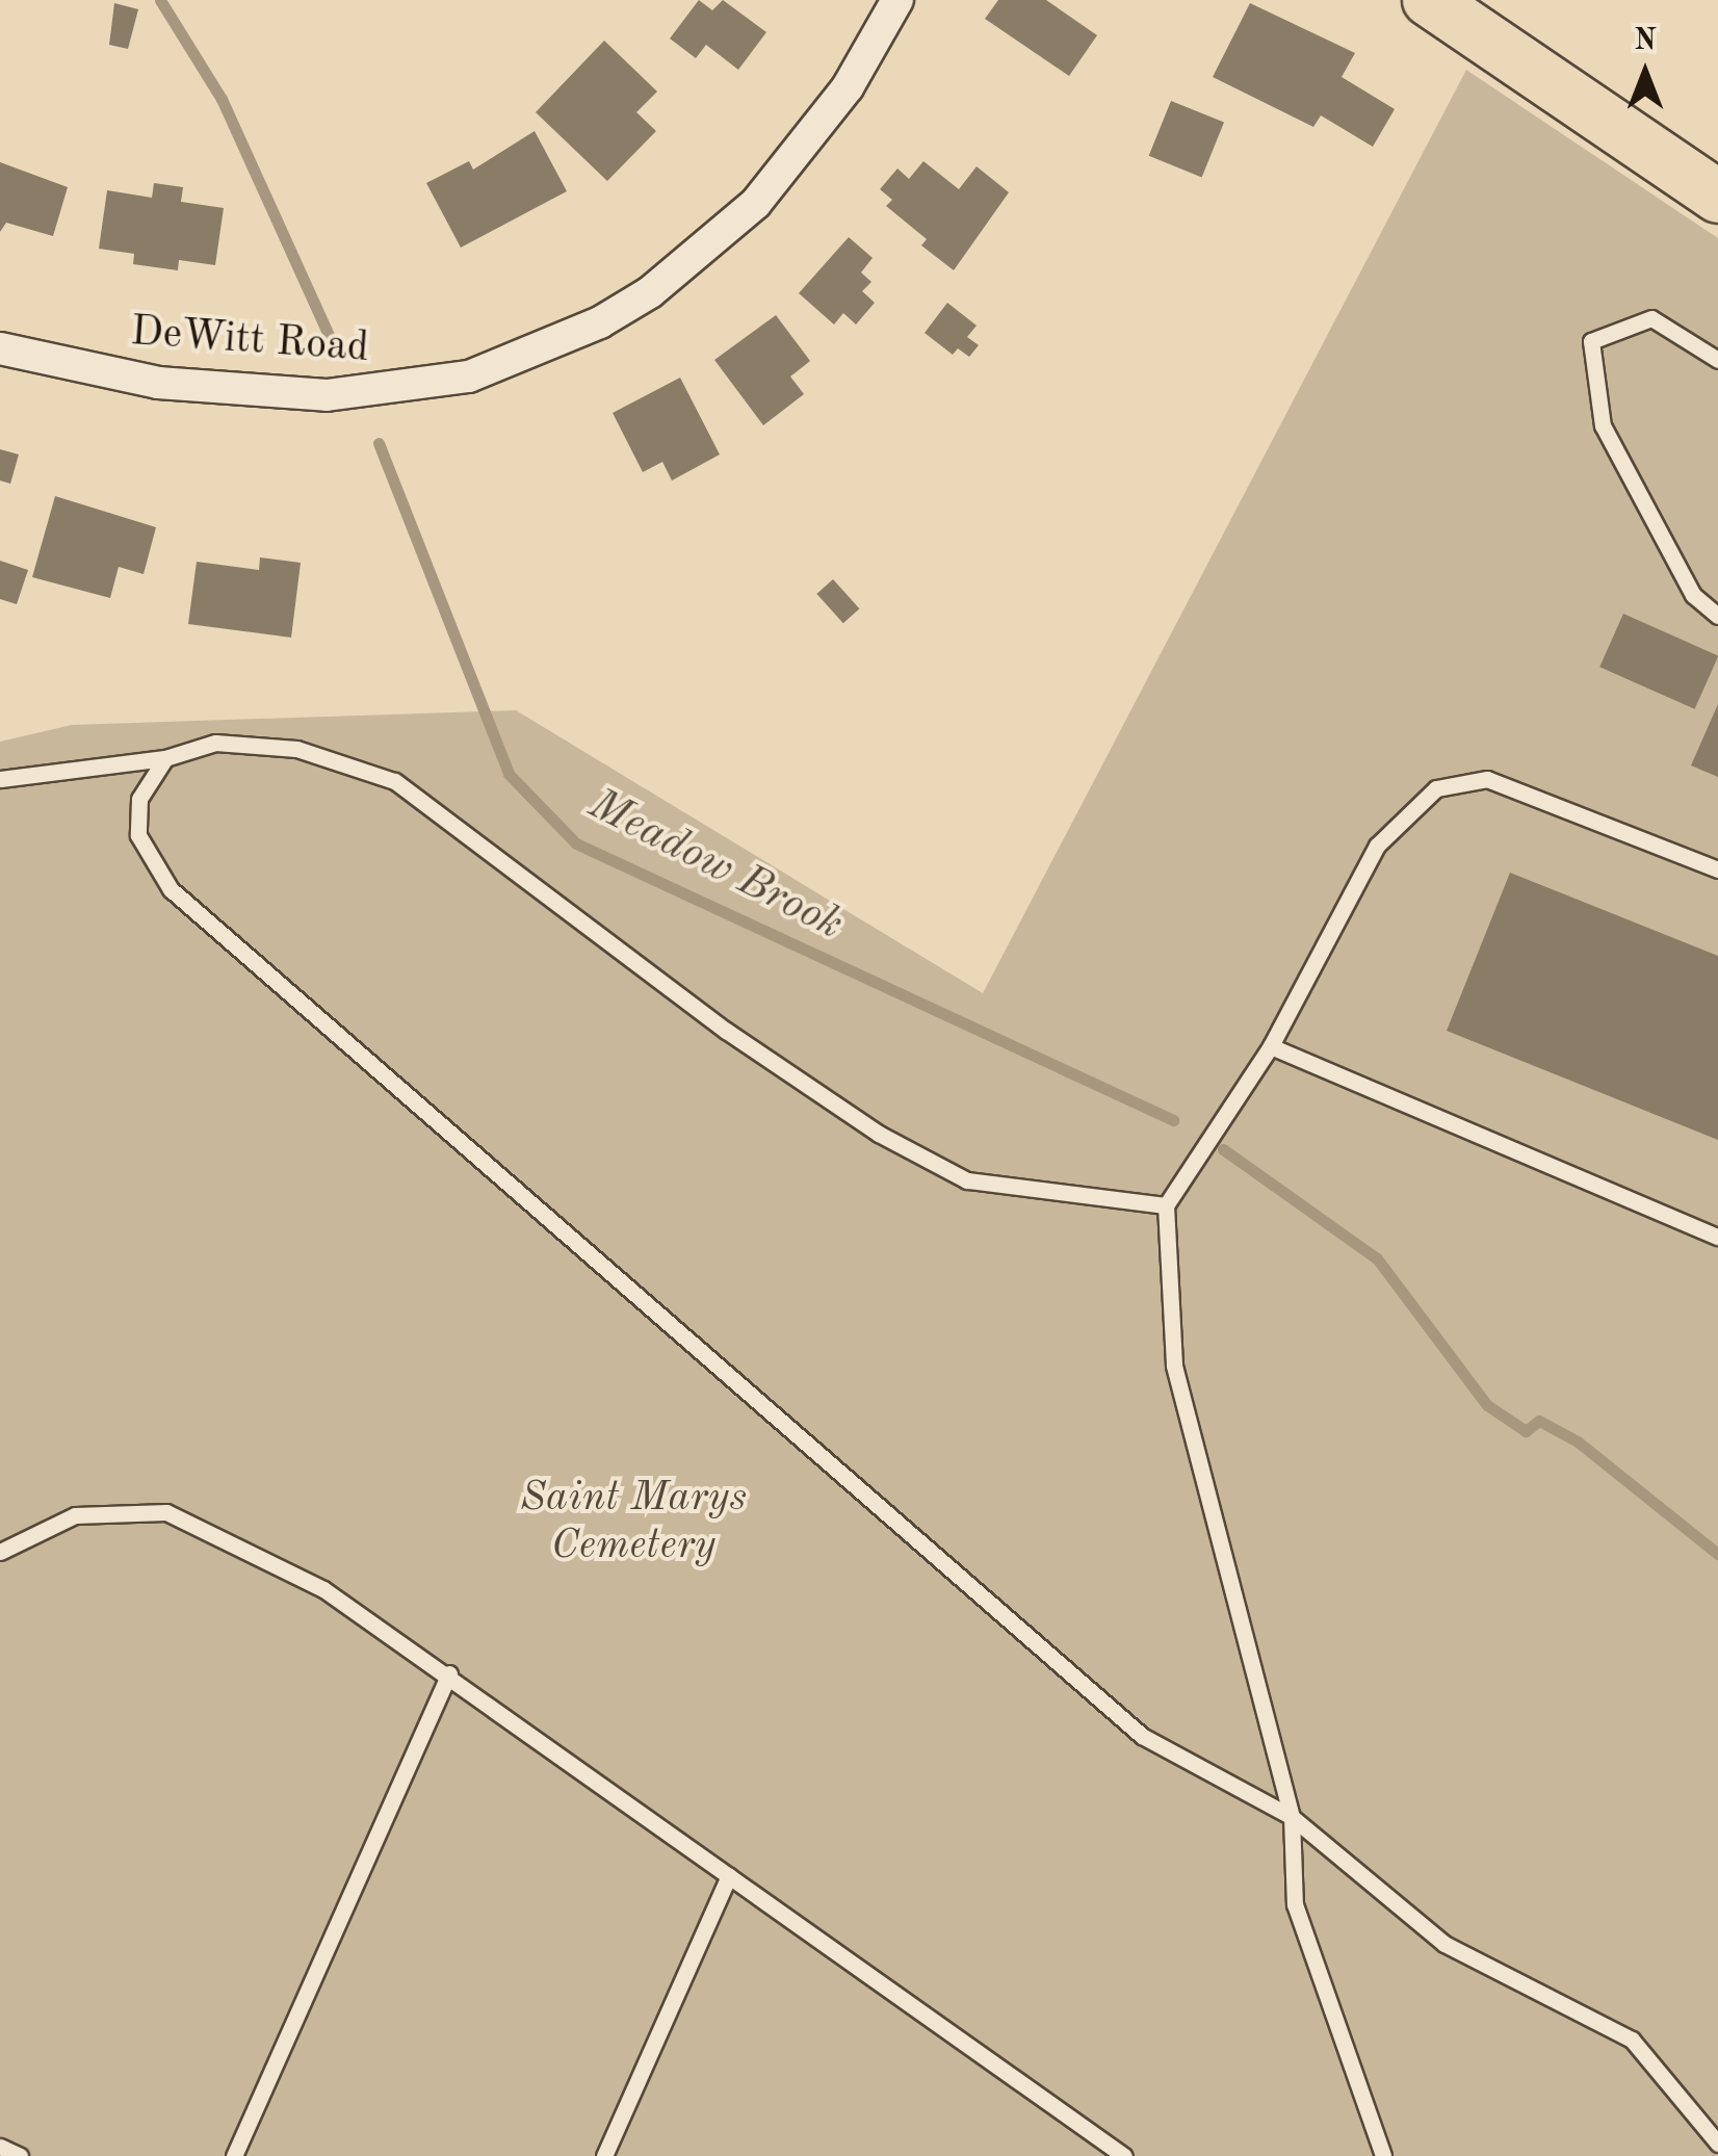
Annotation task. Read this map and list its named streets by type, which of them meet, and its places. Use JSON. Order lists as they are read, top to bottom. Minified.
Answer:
{"streets":{"street":["DeWitt Road"]},"water":["Meadow Brook"],"parks":["Saint Marys Cemetery"],"north":"top"}
